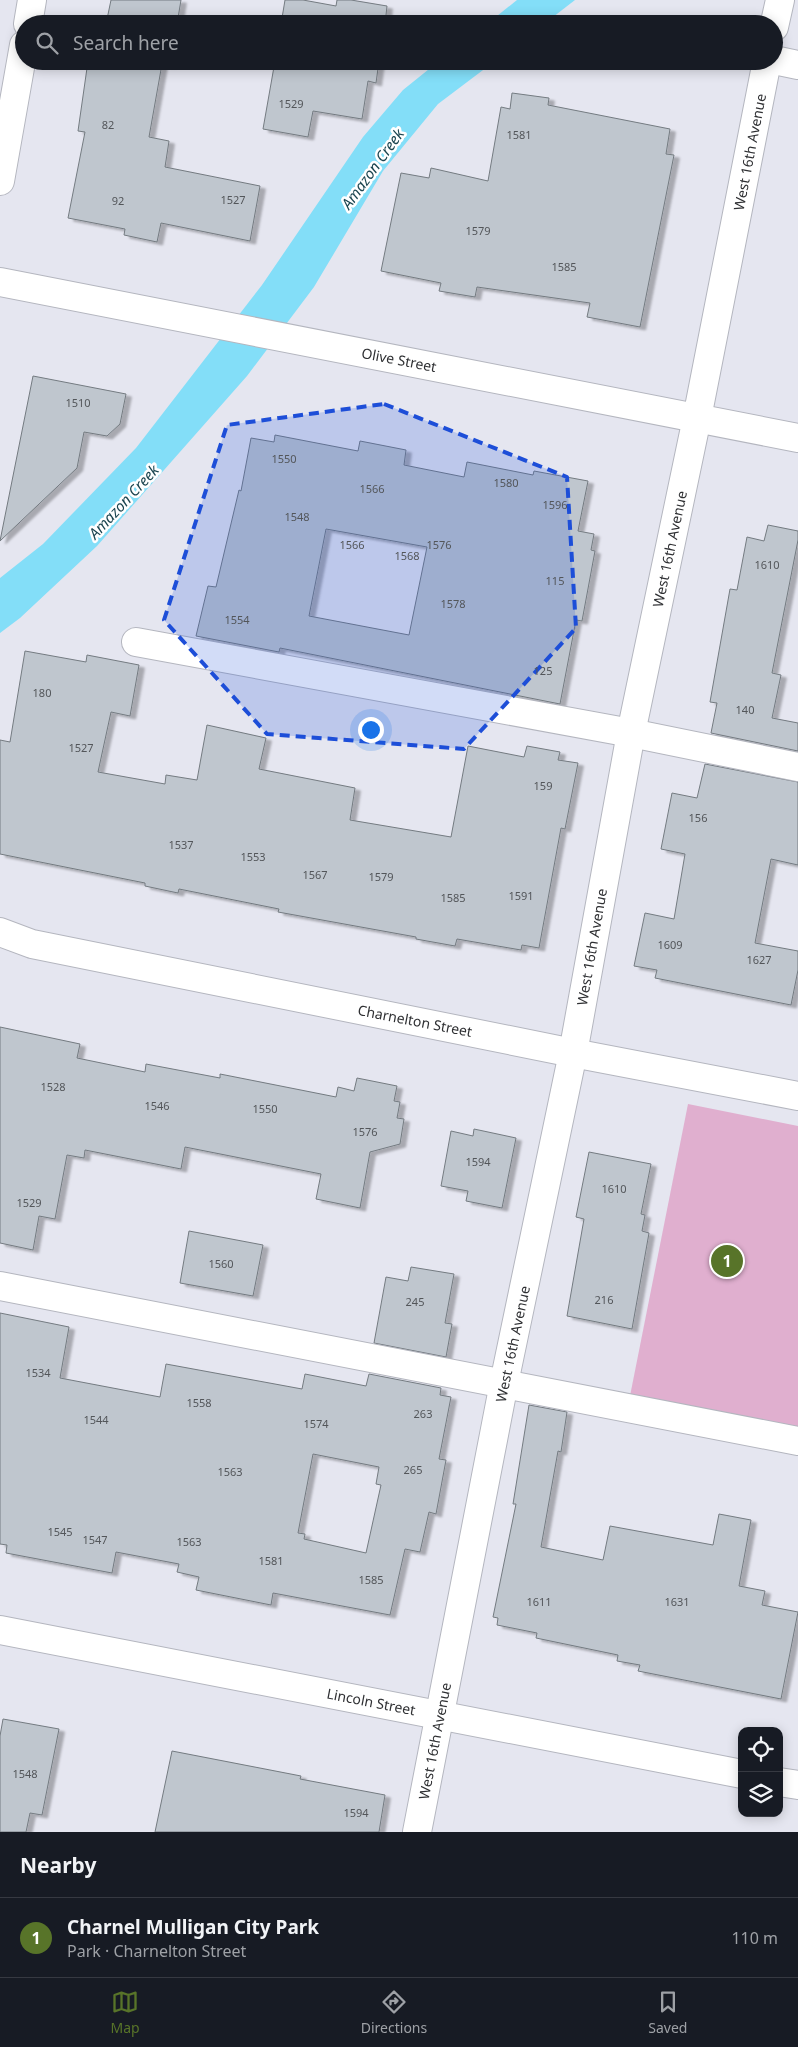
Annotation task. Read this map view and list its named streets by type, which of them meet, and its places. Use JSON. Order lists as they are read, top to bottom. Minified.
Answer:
{"streets":{"street":["West 16th Avenue","Olive Street","Charnelton Street","Lincoln Street"]},"crossings":[["West 16th Avenue","Olive Street"],["West 16th Avenue","Charnelton Street"],["West 16th Avenue","Lincoln Street"]],"water":["Amazon Creek"],"house_numbers":["1529","82","1581","1527","92","1579","1585","1510","1550","1580","1566","1596","1548","1566","1576","1568","1610","115","1578","1554","125","180","140","1527","159","156","1537","1553","1567","1579","1591","1585","1609","1627","1528","1546","1550","1576","1594","1610","1529","1560","216","245","1534","1558","263","1544","1574","265","1563","1545","1547","1563","1581","1585","1611","1631","1548","1594"],"page":{"search":"Search here","pins":"1","heading":"Nearby","list":[{"mark":"1","name":"Charnel Mulligan City Park","note":"Park · Charnelton Street","value":"110 m"}],"nav":["Map","Directions","Saved"]}}
